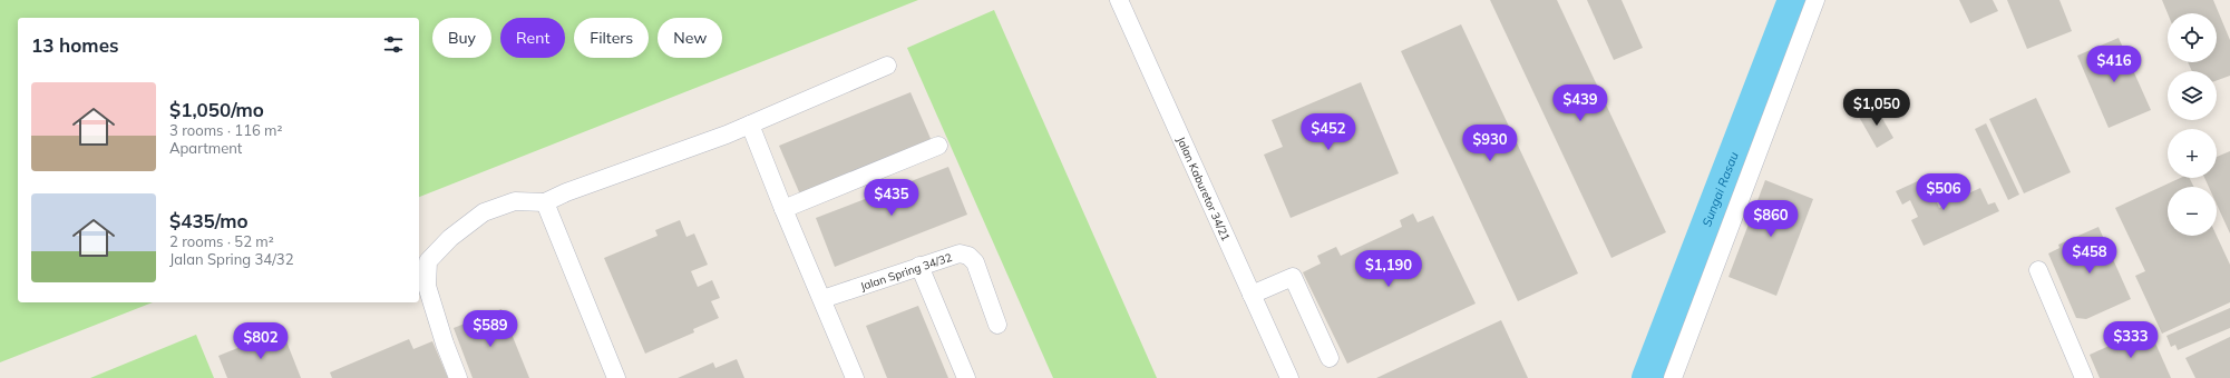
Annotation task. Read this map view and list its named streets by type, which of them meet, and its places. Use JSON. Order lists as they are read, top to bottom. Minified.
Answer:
{"streets":{"street":["Jalan Kaburetor 34/21","Jalan Spring 34/32"]},"water":["Sungai Rasau"],"page":{"map_buttons":["+","−"],"chip":["Buy","Rent","Filters","New"],"heading":"13 homes","price":["$416","$439","$1,050","$452","$930","$506","$435","$860","$458","$1,190","$589","$333","$802"],"list":[{"name":"$1,050/mo","note":"3 rooms · 116 m² · Apartment"},{"name":"$435/mo","note":"2 rooms · 52 m² · Jalan Spring 34/32"}]}}
